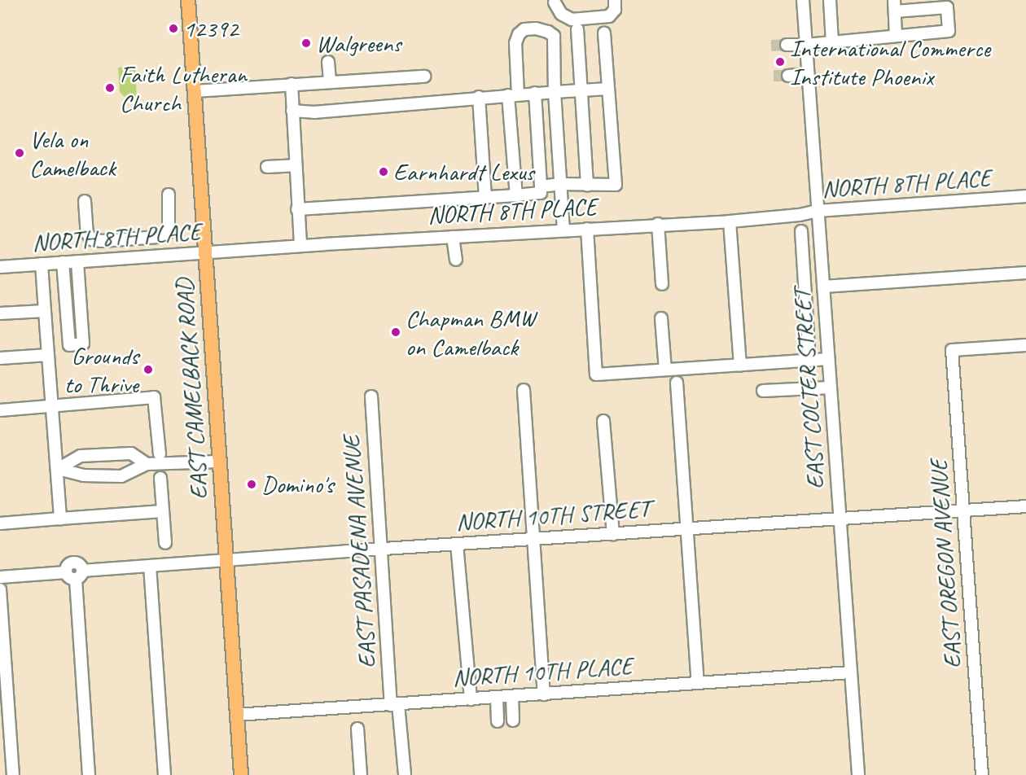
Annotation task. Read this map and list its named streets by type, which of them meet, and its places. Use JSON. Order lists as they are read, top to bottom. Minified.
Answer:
{"streets":{"main road":["EAST CAMELBACK ROAD"],"street":["NORTH 8TH PLACE","EAST COLTER STREET","NORTH 10TH STREET","EAST PASADENA AVENUE","EAST OREGON AVENUE","NORTH 10TH PLACE"]},"crossings":[["NORTH 8TH PLACE","EAST CAMELBACK ROAD"],["NORTH 8TH PLACE","EAST COLTER STREET"],["EAST CAMELBACK ROAD","NORTH 10TH STREET"],["EAST CAMELBACK ROAD","NORTH 10TH PLACE"],["EAST COLTER STREET","NORTH 10TH STREET"],["EAST COLTER STREET","NORTH 10TH PLACE"],["NORTH 10TH STREET","EAST PASADENA AVENUE"],["NORTH 10TH STREET","EAST OREGON AVENUE"],["EAST PASADENA AVENUE","NORTH 10TH PLACE"]],"places":["12392","Walgreens","International Commerce Institute Phoenix","Faith Lutheran Church","Vela on Camelback","Earnhardt Lexus","Chapman BMW on Camelback","Grounds to Thrive","Domino's"]}
